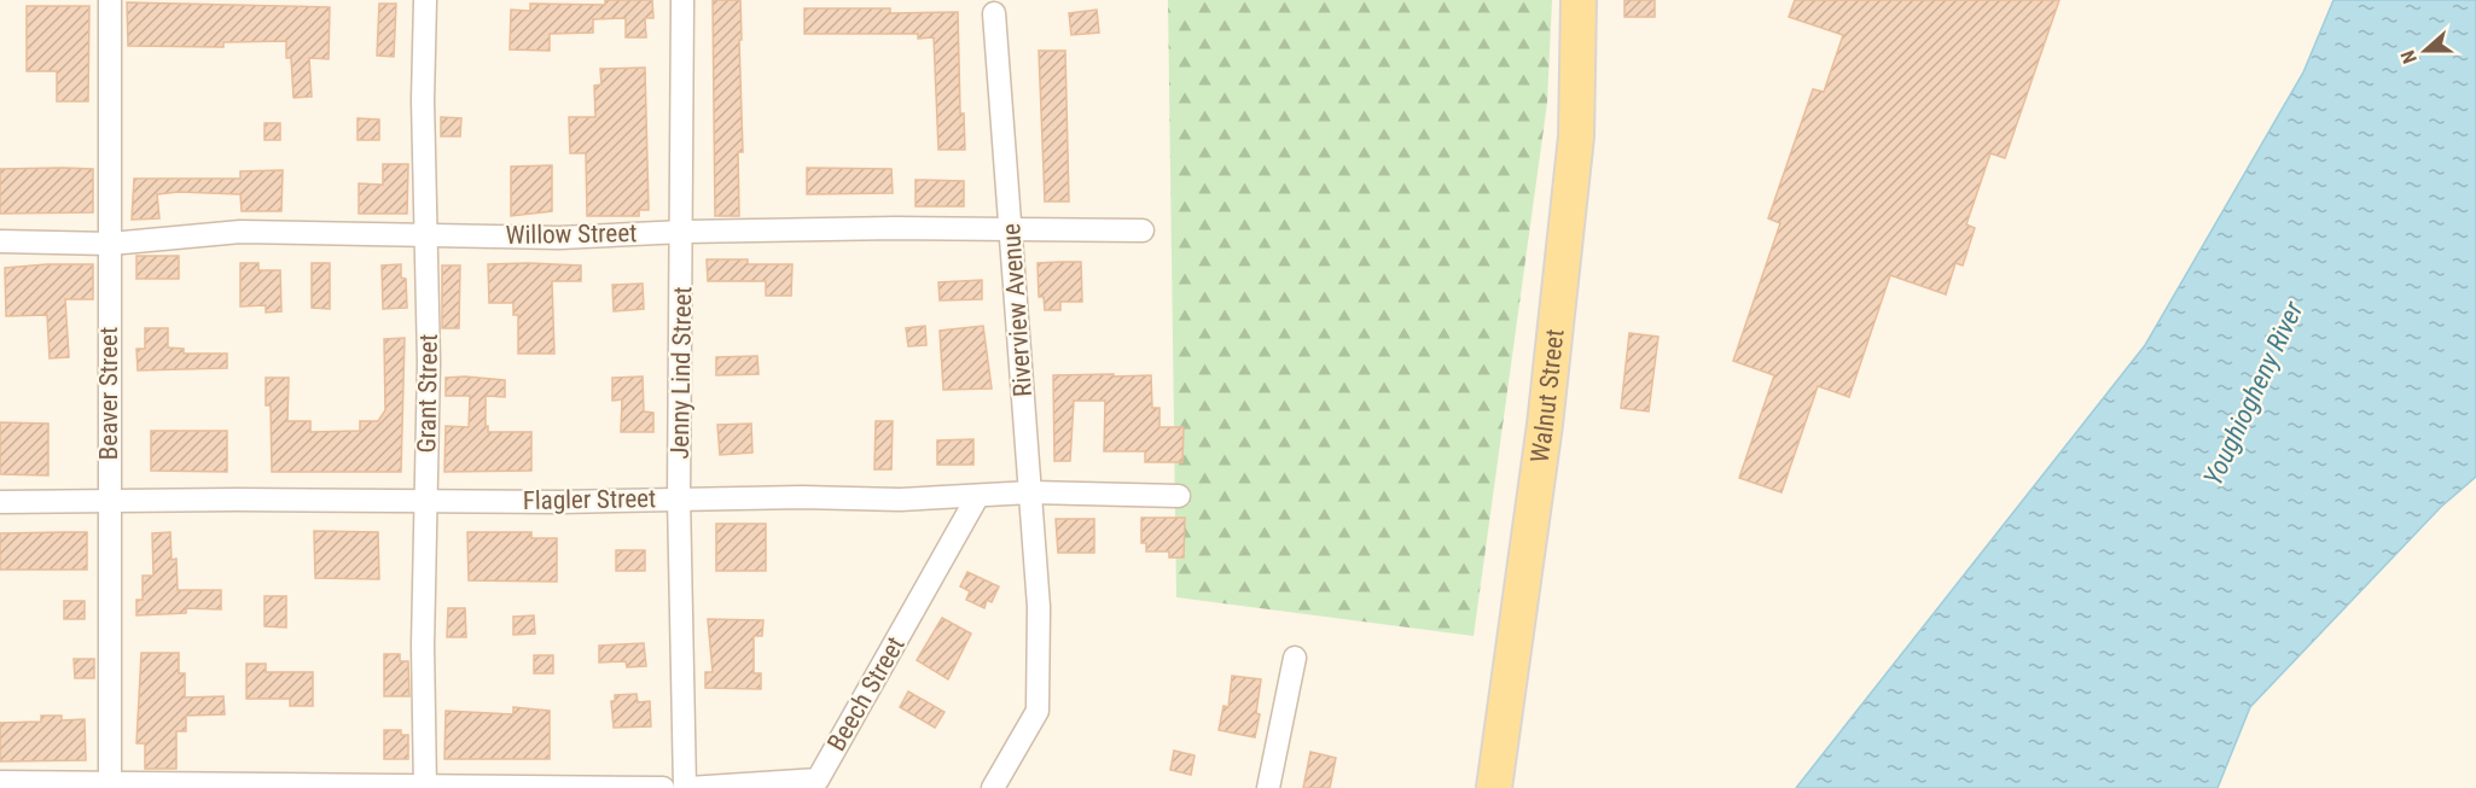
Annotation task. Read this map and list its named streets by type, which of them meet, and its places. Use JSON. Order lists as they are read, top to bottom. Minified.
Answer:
{"streets":{"main road":["Walnut Street"],"street":["Willow Street","Riverview Avenue","Jenny Lind Street","Beaver Street","Grant Street","Flagler Street","Beech Street"]},"crossings":[["Willow Street","Riverview Avenue"],["Willow Street","Jenny Lind Street"],["Willow Street","Beaver Street"],["Willow Street","Grant Street"],["Riverview Avenue","Flagler Street"],["Jenny Lind Street","Flagler Street"],["Jenny Lind Street","Beech Street"],["Beaver Street","Flagler Street"],["Grant Street","Flagler Street"],["Flagler Street","Beech Street"]],"water":["Youghiogheny River"],"north":"left"}
